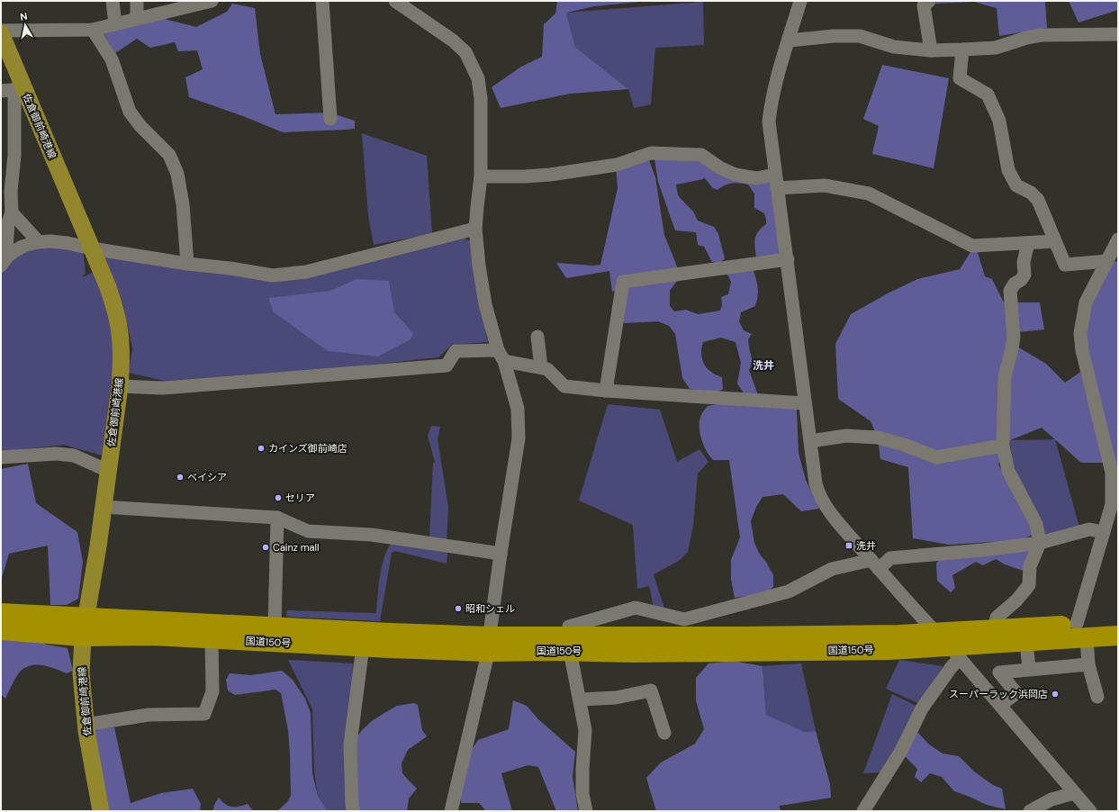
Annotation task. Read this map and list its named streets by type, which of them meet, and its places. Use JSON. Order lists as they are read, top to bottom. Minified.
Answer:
{"streets":{"highway":["国道150号"],"main road":["佐倉御前崎港線"]},"crossings":[["佐倉御前崎港線","国道150号"]],"districts":["洗井"],"places":{"other":["カインズ御前崎店","ベイシア","セリア","Cainz mall","昭和シェル","スーパーラック浜岡店"],"transit":["洗井"]},"north":"top"}
